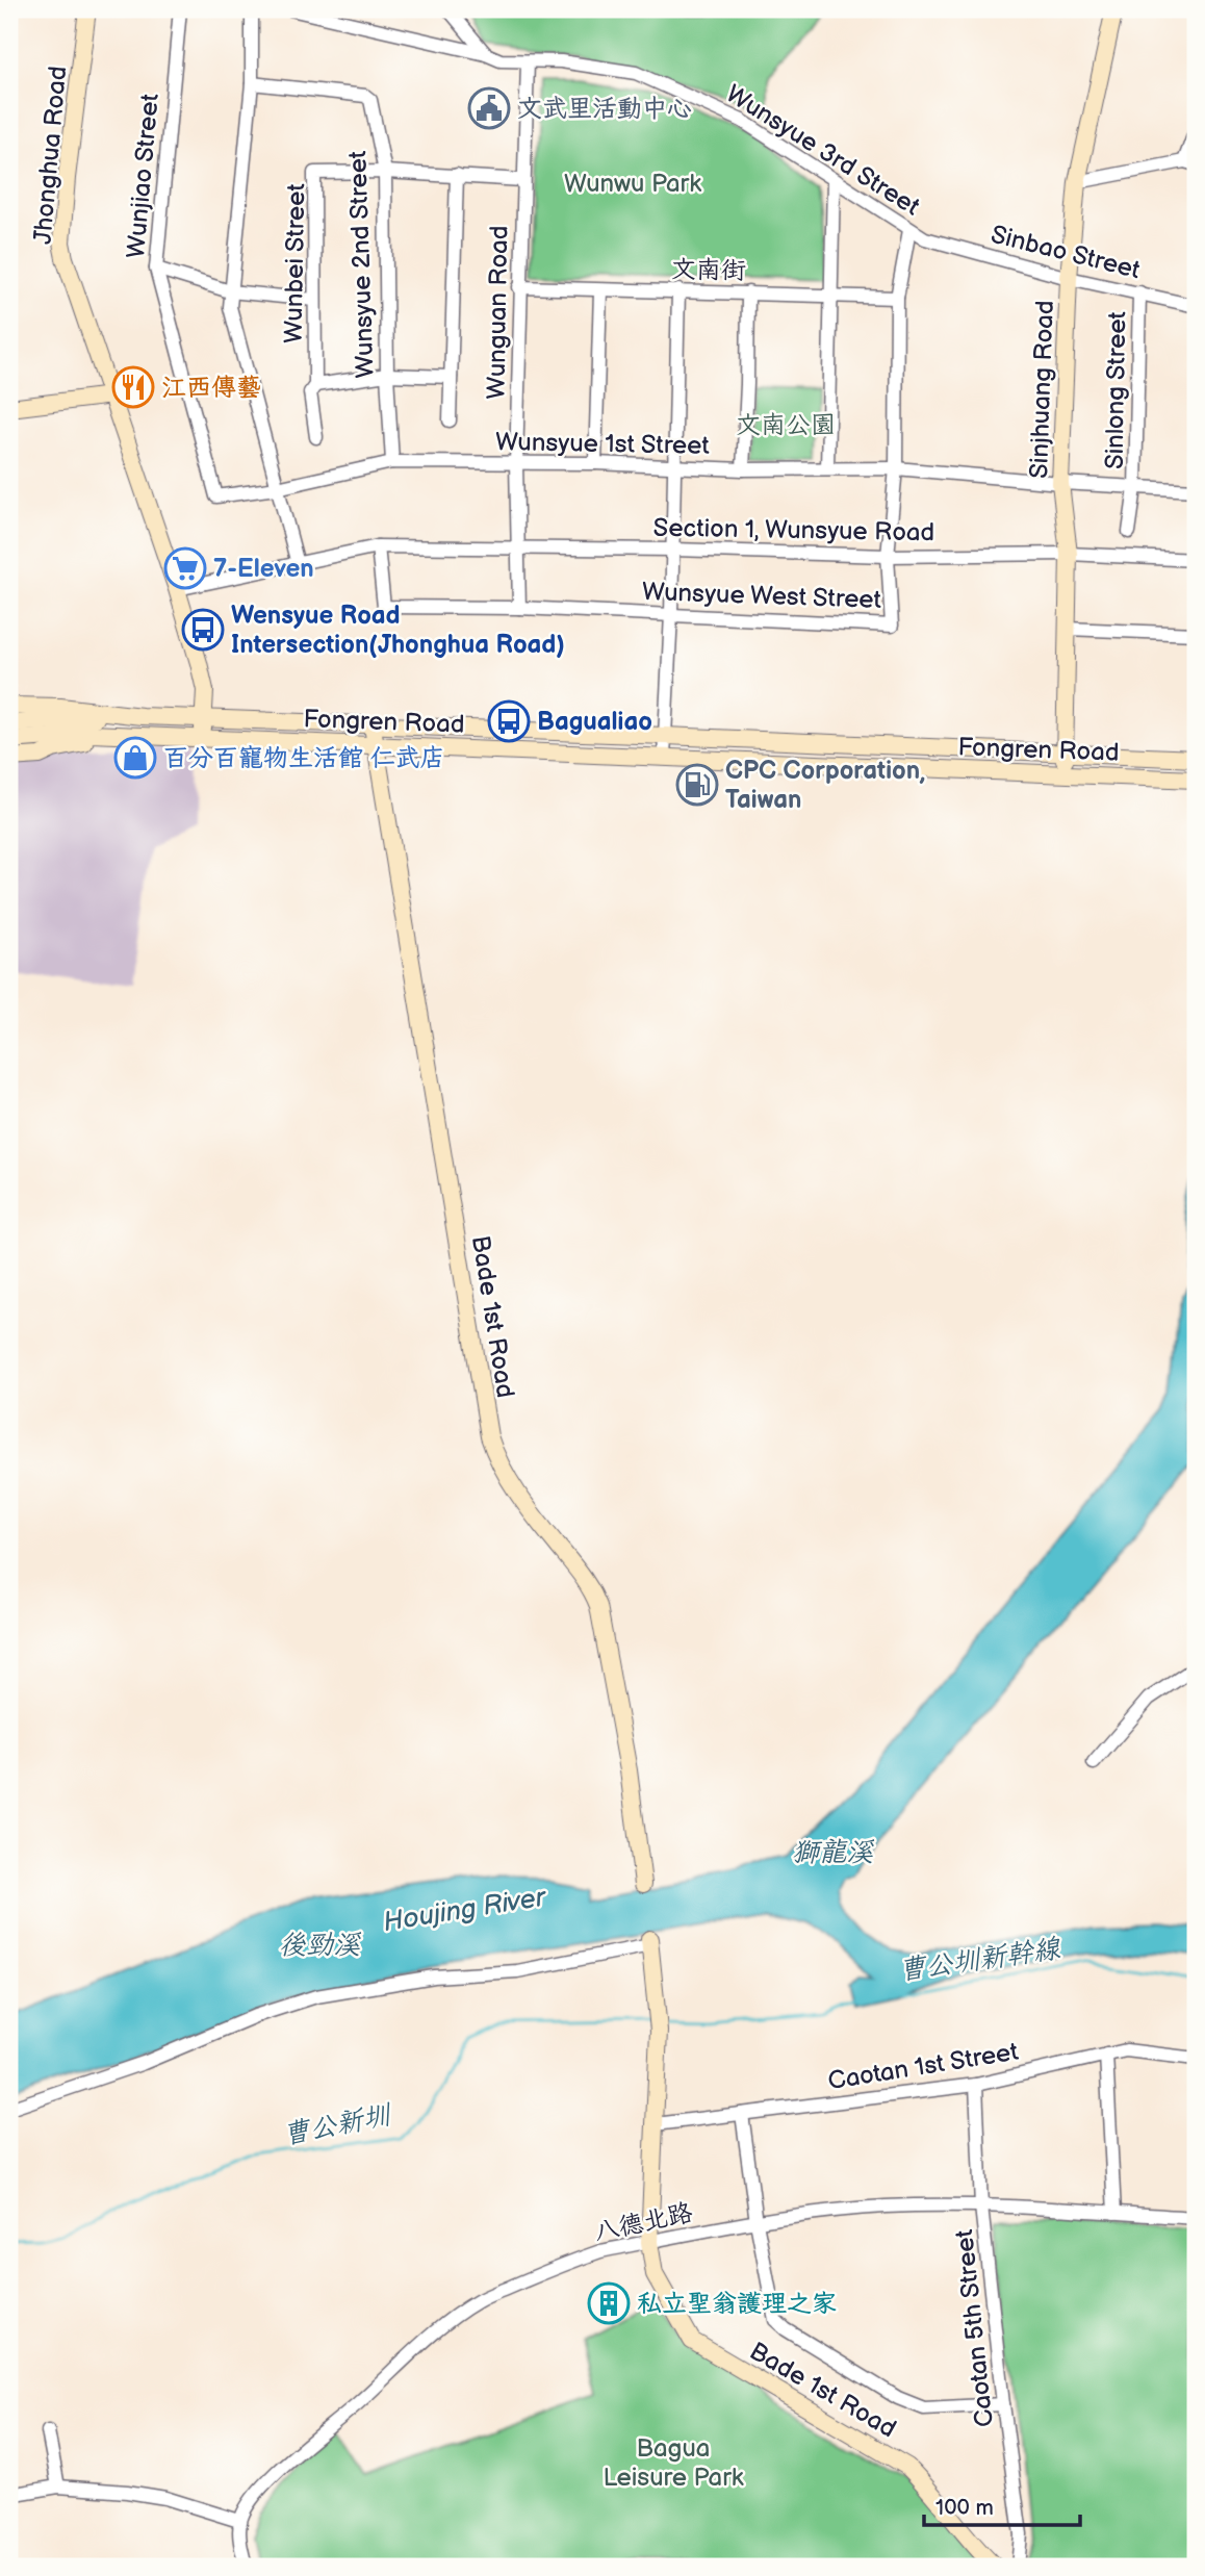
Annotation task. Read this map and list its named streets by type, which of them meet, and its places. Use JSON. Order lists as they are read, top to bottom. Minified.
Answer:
{"streets":{"street":["Wunsyue 3rd Street","Jhonghua Road","Wunjiao Street","Sinbao Street","Wunbei Street","Wunsyue 2nd Street","文南街","Wunguan Road","Sinjhuang Road","Sinlong Street","Wunsyue 1st Street","Section 1, Wunsyue Road","Wunsyue West Street","Fongren Road","Bade 1st Road","Caotan 1st Street","八德北路","Caotan 5th Street"]},"crossings":[["Wunsyue 3rd Street","Sinbao Street"],["Wunsyue 3rd Street","Wunguan Road"],["Wunsyue 3rd Street","Wunsyue West Street"],["Jhonghua Road","Section 1, Wunsyue Road"],["Jhonghua Road","Fongren Road"],["Wunjiao Street","Wunsyue 1st Street"],["Sinbao Street","Sinjhuang Road"],["Sinbao Street","Sinlong Street"],["Wunbei Street","Wunsyue 2nd Street"],["Wunbei Street","Wunguan Road"],["Wunsyue 2nd Street","Wunsyue 1st Street"],["文南街","Wunguan Road"],["文南街","Wunsyue West Street"],["Wunguan Road","Wunsyue 1st Street"],["Wunguan Road","Section 1, Wunsyue Road"],["Wunguan Road","Wunsyue West Street"],["Sinjhuang Road","Wunsyue 1st Street"],["Sinjhuang Road","Section 1, Wunsyue Road"],["Sinjhuang Road","Fongren Road"],["Sinlong Street","Wunsyue 1st Street"],["Wunsyue 1st Street","Wunsyue West Street"],["Section 1, Wunsyue Road","Wunsyue West Street"],["Fongren Road","Bade 1st Road"],["Bade 1st Road","Caotan 1st Street"],["Bade 1st Road","八德北路"],["Caotan 1st Street","Caotan 5th Street"],["八德北路","Caotan 5th Street"]],"water":["獅龍溪","Houjing River","後勁溪","曹公圳新幹線","曹公新圳"],"parks":["Wunwu Park","文南公園","Bagua Leisure Park"],"places":{"public building":["文武里活動中心"],"restaurant":["江西傳藝"],"supermarket":["7-Eleven"],"bus stop":["Wensyue Road Intersection(Jhonghua Road)","Bagualiao"],"shop":["百分百寵物生活館 仁武店"],"fuel station":["CPC Corporation, Taiwan"],"building":["私立聖翁護理之家"]},"scale_bar":"100 m"}
